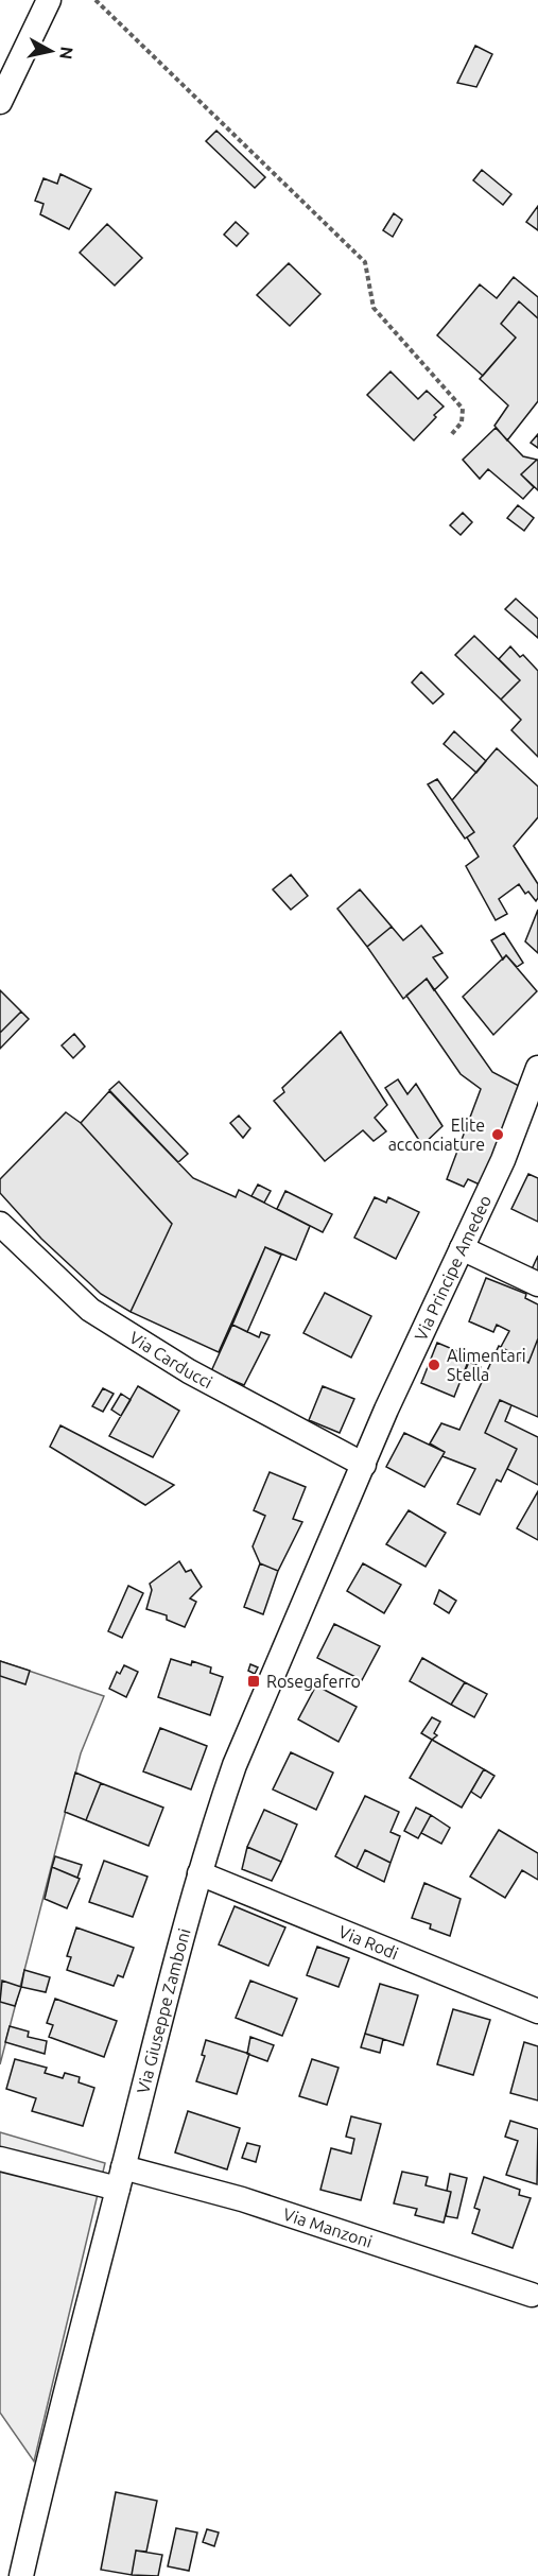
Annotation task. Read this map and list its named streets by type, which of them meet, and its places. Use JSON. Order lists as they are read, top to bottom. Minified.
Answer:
{"streets":{"street":["Via Principe Amedeo","Via Carducci","Via Rodi","Via Giuseppe Zamboni","Via Manzoni"]},"crossings":[["Via Principe Amedeo","Via Carducci"],["Via Principe Amedeo","Via Giuseppe Zamboni"],["Via Carducci","Via Giuseppe Zamboni"],["Via Rodi","Via Giuseppe Zamboni"],["Via Giuseppe Zamboni","Via Manzoni"]],"places":{"other":["Elite acconciature","Alimentari Stella"],"transit":["Rosegaferro"]},"north":"right"}
